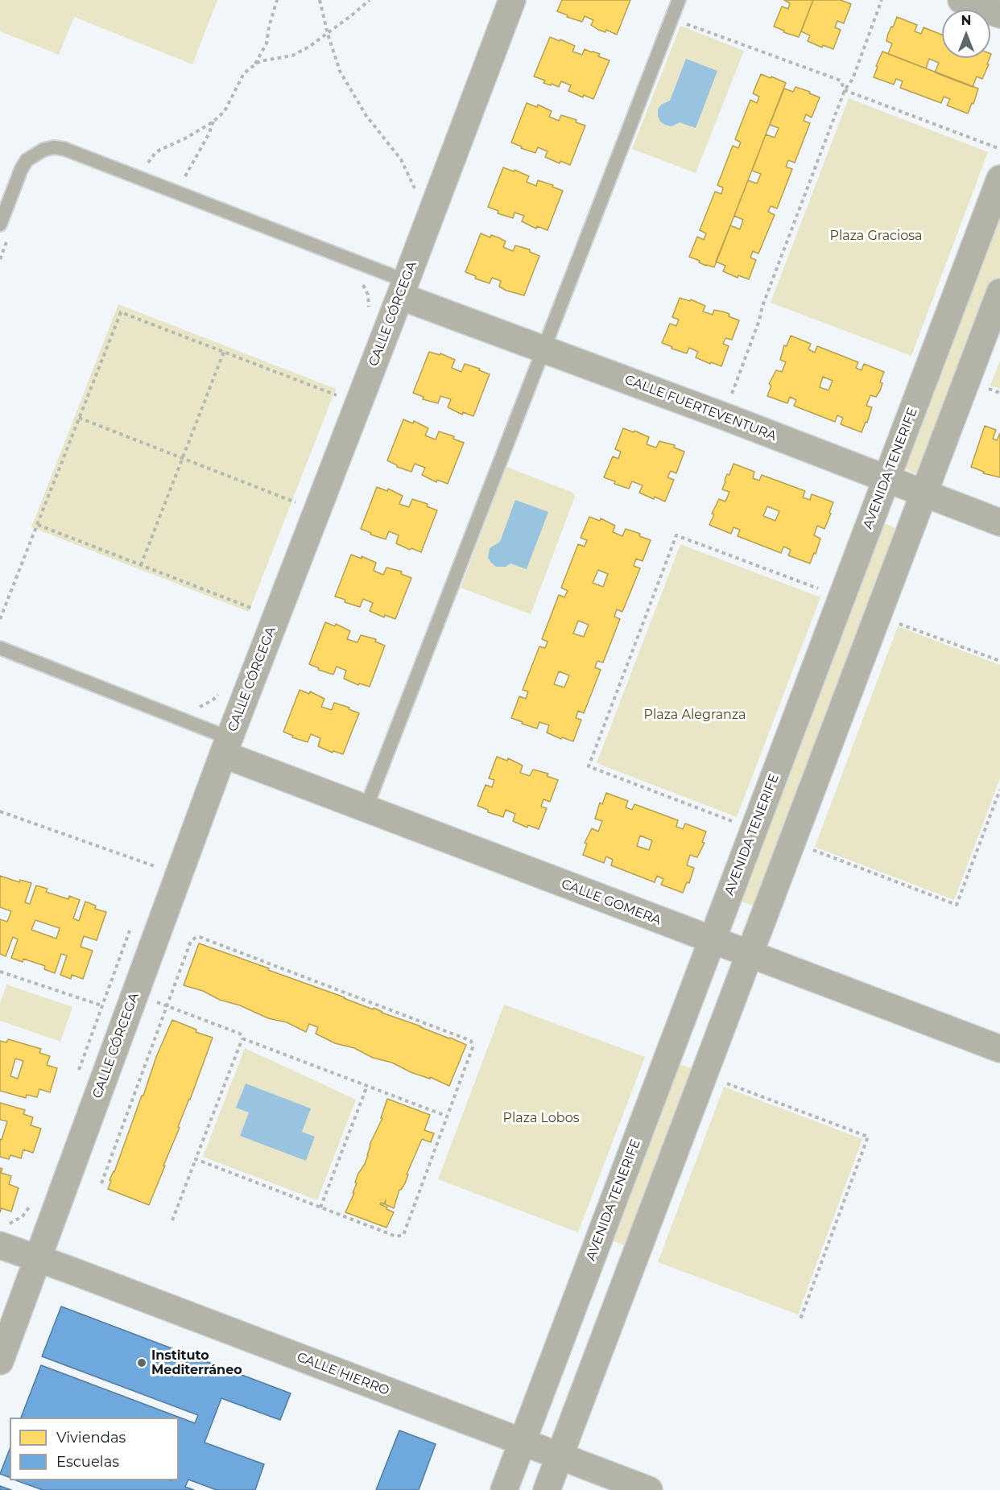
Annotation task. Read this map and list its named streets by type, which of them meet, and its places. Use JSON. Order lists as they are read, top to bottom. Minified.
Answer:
{"streets":{"street":["CALLE CÓRCEGA","CALLE FUERTEVENTURA","AVENIDA TENERIFE","CALLE GOMERA","CALLE HIERRO"]},"crossings":[["CALLE CÓRCEGA","CALLE FUERTEVENTURA"],["CALLE CÓRCEGA","CALLE GOMERA"],["CALLE CÓRCEGA","CALLE HIERRO"],["CALLE FUERTEVENTURA","AVENIDA TENERIFE"],["AVENIDA TENERIFE","CALLE GOMERA"],["AVENIDA TENERIFE","CALLE HIERRO"]],"parks":["Plaza Graciosa","Plaza Alegranza","Plaza Lobos"],"places":["Instituto Mediterráneo"],"legend":["Viviendas","Escuelas"],"north":"top"}
